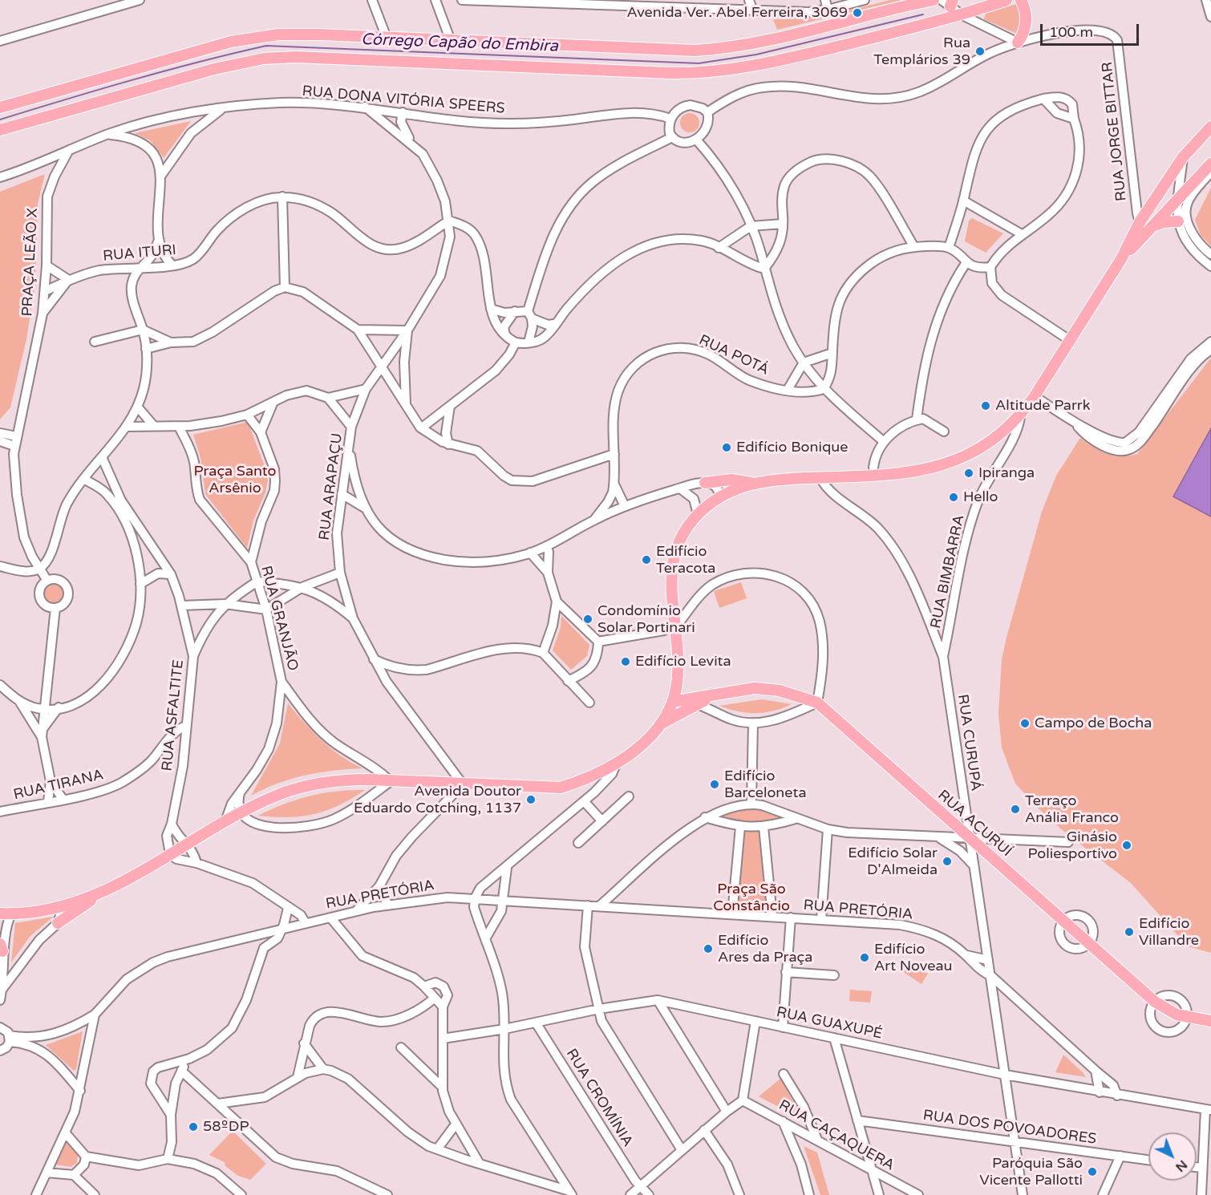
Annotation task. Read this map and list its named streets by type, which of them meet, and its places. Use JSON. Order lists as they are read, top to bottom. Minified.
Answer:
{"streets":{"main road":["RUA ACURUÍ"],"street":["RUA DONA VITÓRIA SPEERS","RUA JORGE BITTAR","RUA ITURI","PRAÇA LEÃO X","RUA POTÁ","RUA ARAPAÇU","RUA BIMBARRA","RUA GRANJÃO","RUA ASFALTITE","RUA CURUPÁ","RUA TIRANA","RUA PRETÓRIA","RUA GUAXUPÉ","RUA CROMÍNIA","RUA DOS POVOADORES","RUA CAÇAQUERA"]},"crossings":[["RUA DONA VITÓRIA SPEERS","RUA ITURI"],["RUA DONA VITÓRIA SPEERS","PRAÇA LEÃO X"],["RUA ITURI","PRAÇA LEÃO X"],["RUA ITURI","RUA ARAPAÇU"],["RUA BIMBARRA","RUA CURUPÁ"],["RUA ASFALTITE","RUA TIRANA"],["RUA CURUPÁ","RUA ACURUÍ"],["RUA CURUPÁ","RUA PRETÓRIA"],["RUA CURUPÁ","RUA GUAXUPÉ"],["RUA CURUPÁ","RUA DOS POVOADORES"],["RUA PRETÓRIA","RUA GUAXUPÉ"],["RUA GUAXUPÉ","RUA CROMÍNIA"]],"water":["Córrego Capão do Embira"],"parks":["Praça Santo Arsênio","Praça São Constâncio"],"places":["Avenida Ver. Abel Ferreira, 3069","Rua Templários 39","Altitude Parrk","Edifício Bonique","Ipiranga","Hello","Edifício Teracota","Condomínio Solar Portinari","Edifício Levita","Campo de Bocha","Edifício Barceloneta","Avenida Doutor Eduardo Cotching, 1137","Terraço Anália Franco","Ginásio Poliesportivo","Edifício Solar D'Almeida","Edifício Villandre","Edifício Ares da Praça","Edifício Art Noveau","58ºDP","Paróquia São Vicente Pallotti"],"scale_bar":"100 m","north":"bottom right"}
